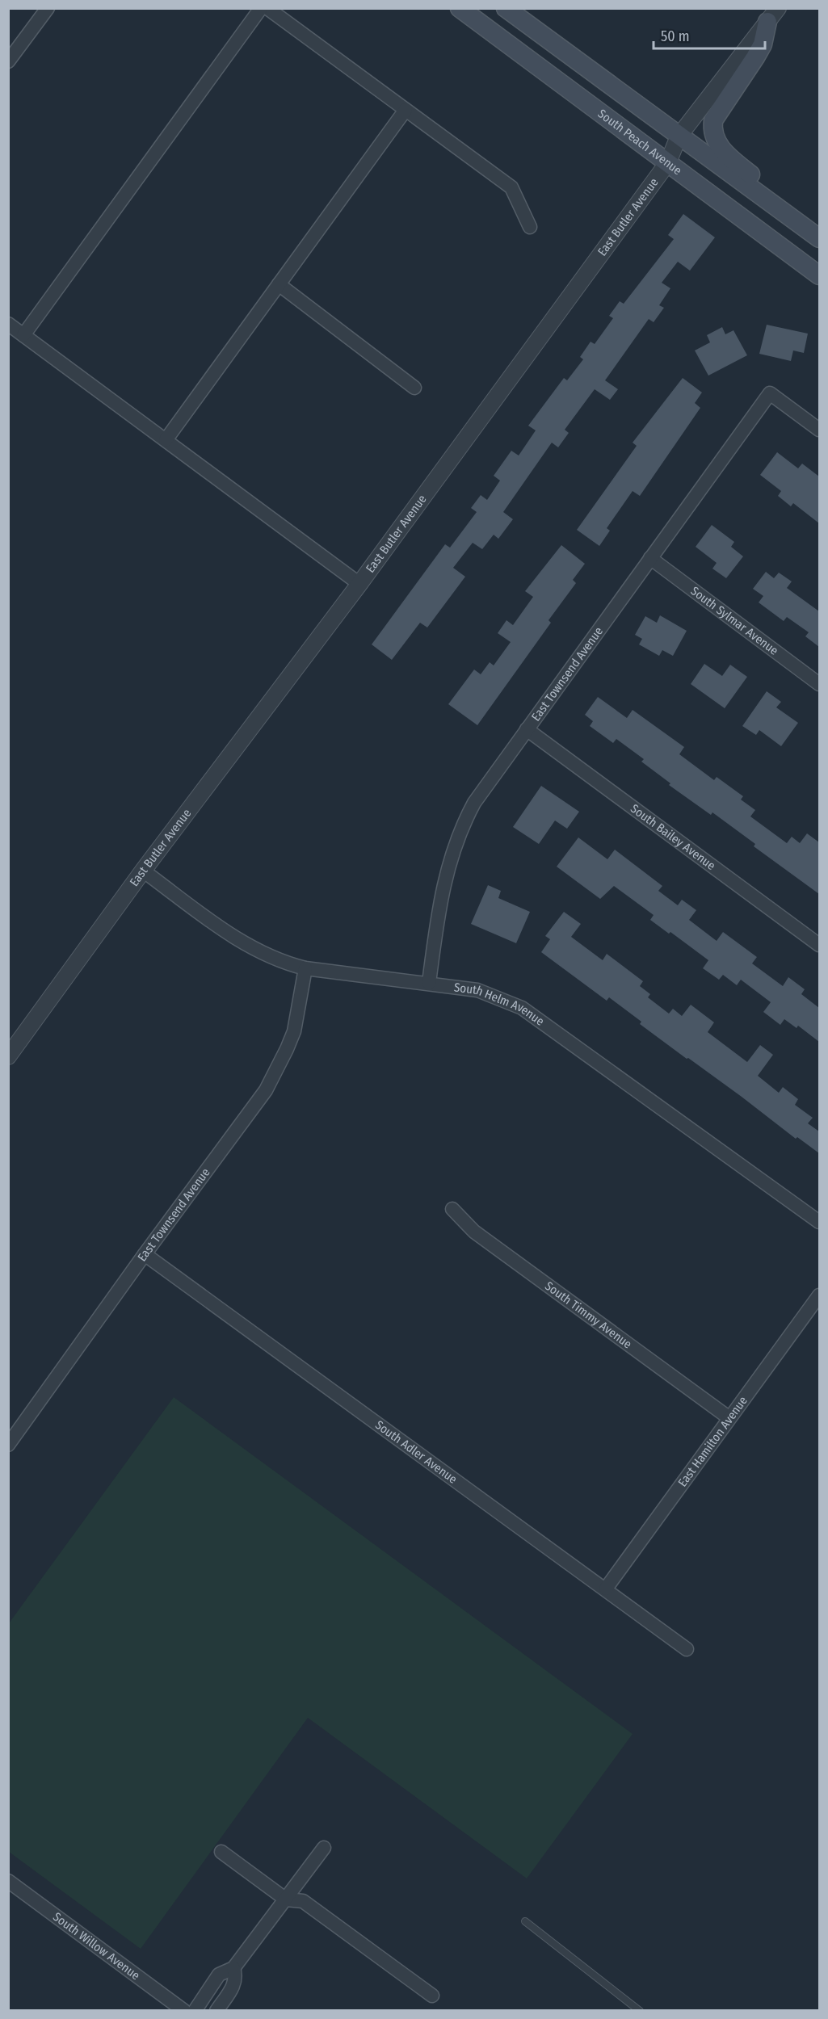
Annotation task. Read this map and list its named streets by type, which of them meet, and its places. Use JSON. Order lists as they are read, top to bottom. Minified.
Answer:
{"streets":{"main road":["South Peach Avenue"],"street":["East Butler Avenue","South Sylmar Avenue","East Townsend Avenue","South Bailey Avenue","South Helm Avenue","South Timmy Avenue","East Hamilton Avenue","South Adler Avenue","South Willow Avenue"]},"crossings":[["South Peach Avenue","East Butler Avenue"],["East Butler Avenue","South Helm Avenue"],["South Sylmar Avenue","East Townsend Avenue"],["East Townsend Avenue","South Bailey Avenue"],["East Townsend Avenue","South Helm Avenue"],["East Townsend Avenue","South Adler Avenue"],["South Timmy Avenue","East Hamilton Avenue"],["East Hamilton Avenue","South Adler Avenue"]],"scale_bar":"50 m"}
